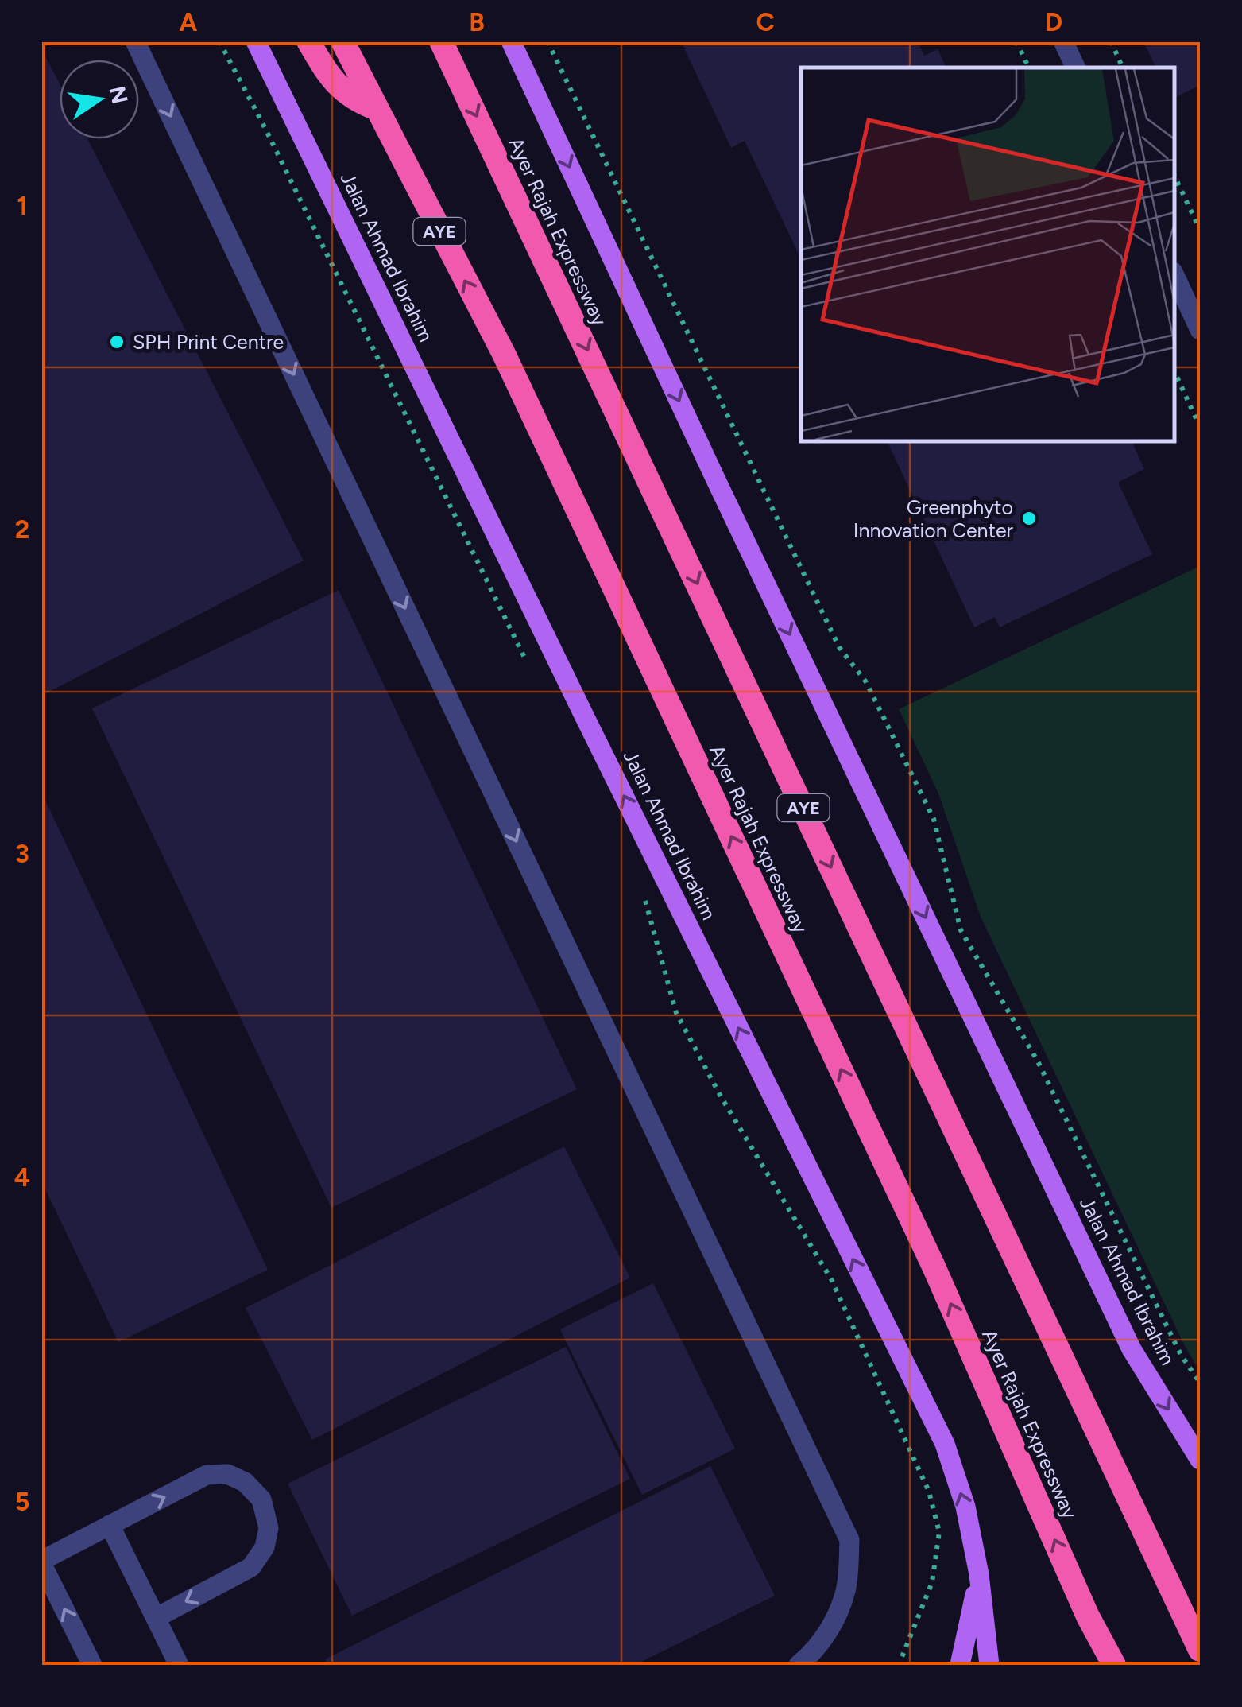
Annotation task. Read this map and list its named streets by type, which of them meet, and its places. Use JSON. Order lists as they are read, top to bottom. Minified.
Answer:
{"streets":{"highway":["AYE","Ayer Rajah Expressway"],"main road":["Jalan Ahmad Ibrahim"]},"places":["SPH Print Centre","Greenphyto Innovation Center"],"north":"right","grid":{"columns":["A","B","C","D"],"rows":["1","2","3","4","5"]}}
